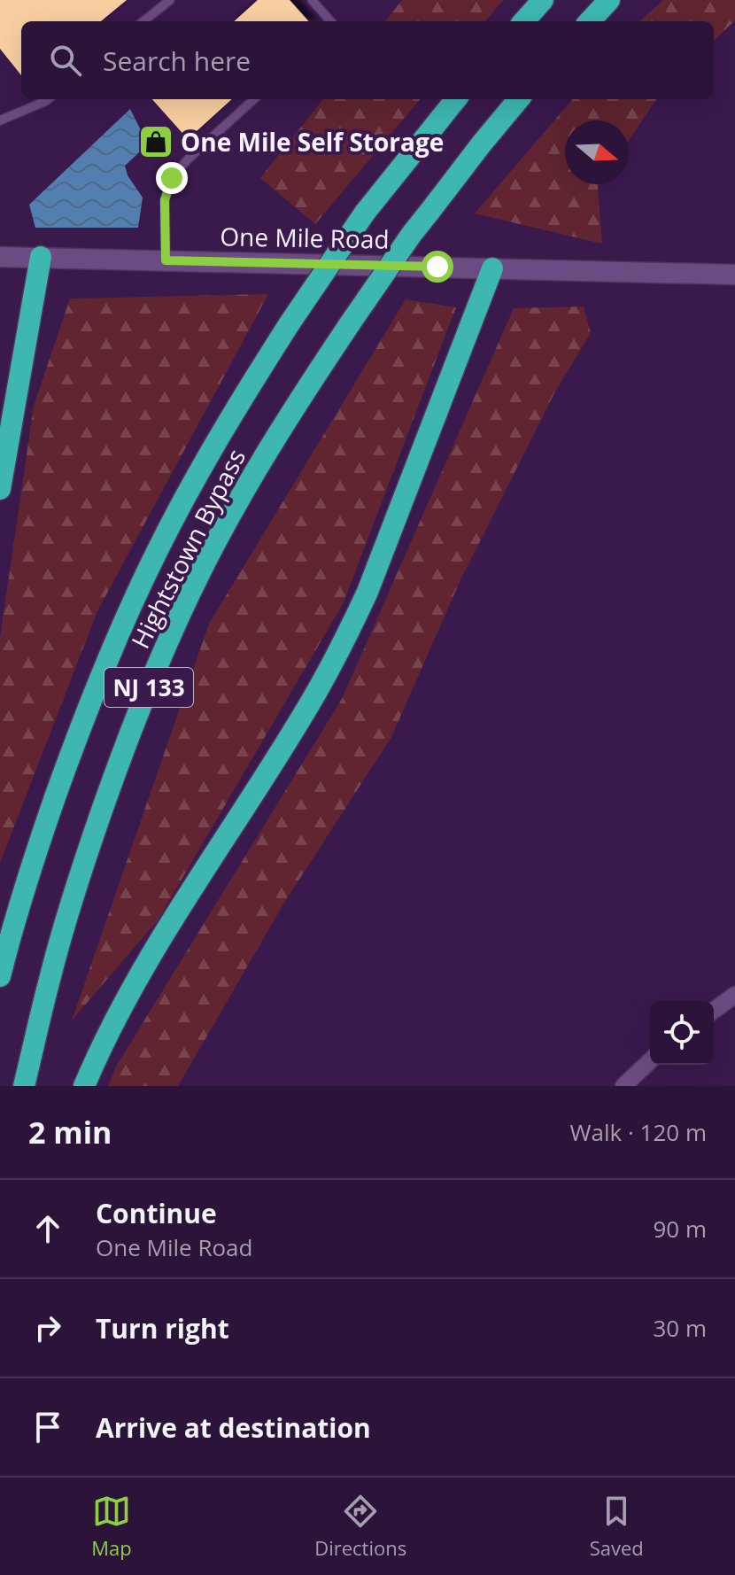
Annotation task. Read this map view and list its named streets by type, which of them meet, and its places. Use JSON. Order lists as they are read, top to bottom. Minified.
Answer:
{"streets":{"highway":["Hightstown Bypass","NJ 133"],"street":["One Mile Road"]},"places":{"shop":["One Mile Self Storage"]},"north":"right","page":{"search":"Search here","heading":["2 min","Walk · 120 m"],"list":[["Continue","One Mile Road","90 m"],["Turn right","30 m"],"Arrive at destination"],"nav":["Map","Directions","Saved"]}}
